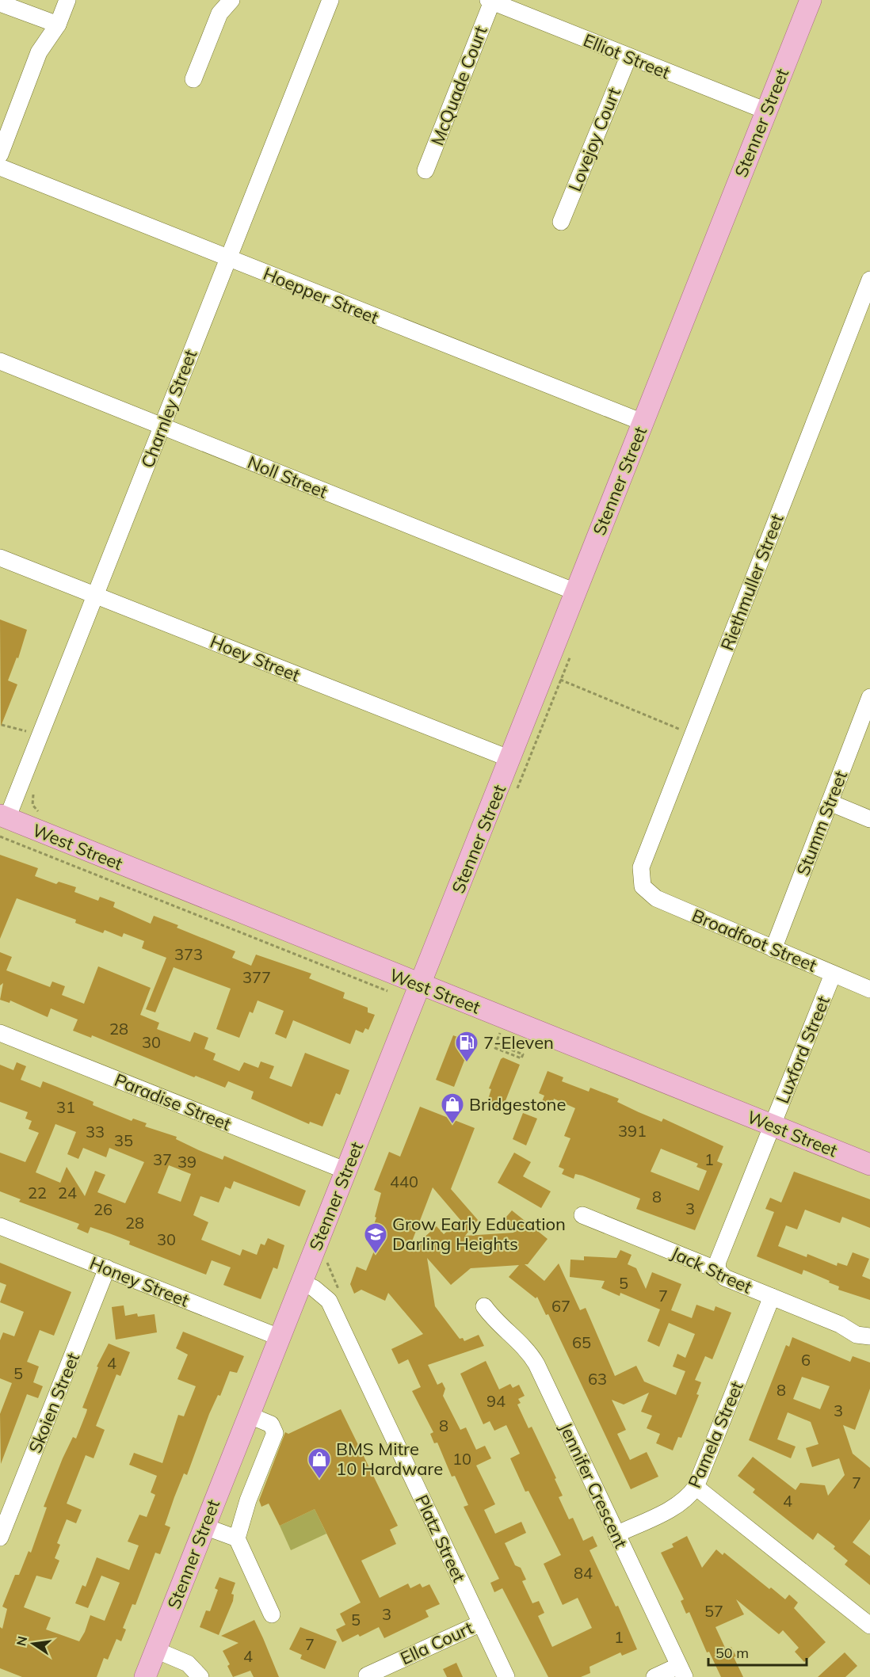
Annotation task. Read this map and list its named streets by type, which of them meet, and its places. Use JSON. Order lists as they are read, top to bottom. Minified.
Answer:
{"streets":{"main road":["Stenner Street","West Street"],"street":["Elliot Street","McQuade Court","Lovejoy Court","Hoepper Street","Charnley Street","Noll Street","Riethmuller Street","Hoey Street","Stumm Street","Broadfoot Street","Luxford Street","Paradise Street","Jack Street","Honey Street","Skoien Street","Pamela Street","Jennifer Crescent","Platz Street","Ella Court"]},"crossings":[["Elliot Street","McQuade Court"],["Elliot Street","Stenner Street"],["Elliot Street","Lovejoy Court"],["Stenner Street","Hoepper Street"],["Stenner Street","Noll Street"],["Stenner Street","Hoey Street"],["Stenner Street","West Street"],["Stenner Street","Paradise Street"],["Stenner Street","Honey Street"],["Stenner Street","Platz Street"],["Hoepper Street","Charnley Street"],["Charnley Street","Noll Street"],["Charnley Street","Hoey Street"],["Charnley Street","West Street"],["Riethmuller Street","Broadfoot Street"],["Stumm Street","Broadfoot Street"],["West Street","Luxford Street"],["Broadfoot Street","Luxford Street"],["Jack Street","Pamela Street"],["Honey Street","Skoien Street"],["Pamela Street","Jennifer Crescent"],["Platz Street","Ella Court"]],"places":{"fuel station":["7-Eleven"],"shop":["Bridgestone","BMS Mitre 10 Hardware"],"school or university":["Grow Early Education Darling Heights"]},"house_numbers":["373","377","28","30","31","391","33","35","37","1","39","440","22","24","8","3","26","28","30","5","7","67","65","6","4","5","63","8","94","3","8","10","7","4","84","57","3","5","1","7","4"],"scale_bar":"50 m","north":"left"}
